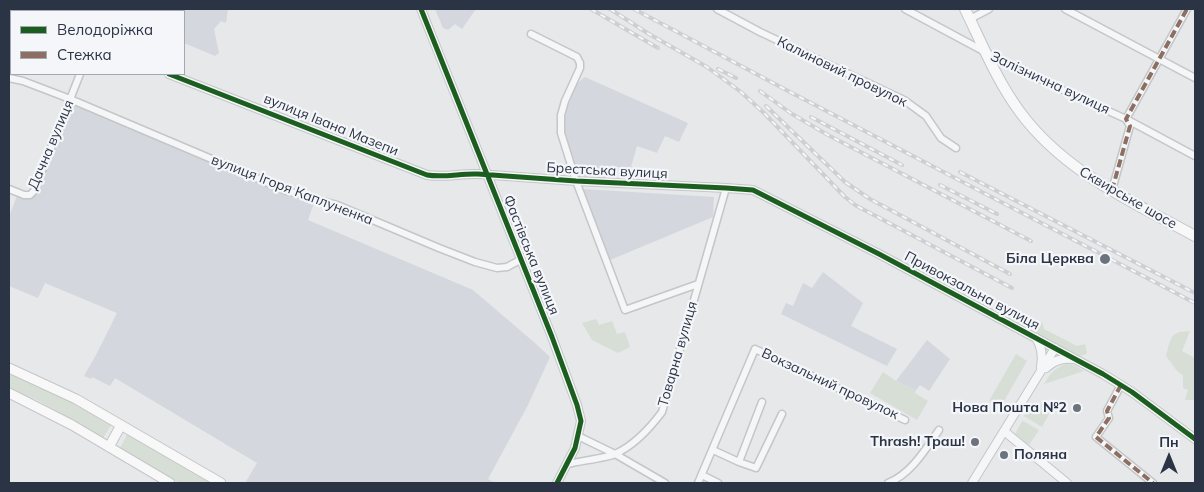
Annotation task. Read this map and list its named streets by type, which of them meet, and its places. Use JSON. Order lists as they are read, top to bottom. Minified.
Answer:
{"streets":{"main road":["Сквирське шосе"],"street":["Калиновий провулок","Залізнична вулиця","вулиця Івана Мазепи","Дачна вулиця","Брестська вулиця","вулиця Ігоря Каплуненка","Фастівська вулиця","Привокзальна вулиця","Товарна вулиця","Вокзальний провулок"]},"crossings":[["Залізнична вулиця","Сквирське шосе"],["вулиця Івана Мазепи","Брестська вулиця"],["вулиця Івана Мазепи","Фастівська вулиця"],["Дачна вулиця","вулиця Ігоря Каплуненка"],["Брестська вулиця","Фастівська вулиця"],["Брестська вулиця","Привокзальна вулиця"],["Брестська вулиця","Товарна вулиця"],["вулиця Ігоря Каплуненка","Фастівська вулиця"],["Фастівська вулиця","Товарна вулиця"],["Привокзальна вулиця","Товарна вулиця"]],"places":["Біла Церква","Нова Пошта №2","Thrash! Траш!","Поляна"],"legend":["Велодоріжка","Стежка"],"north":"top"}
